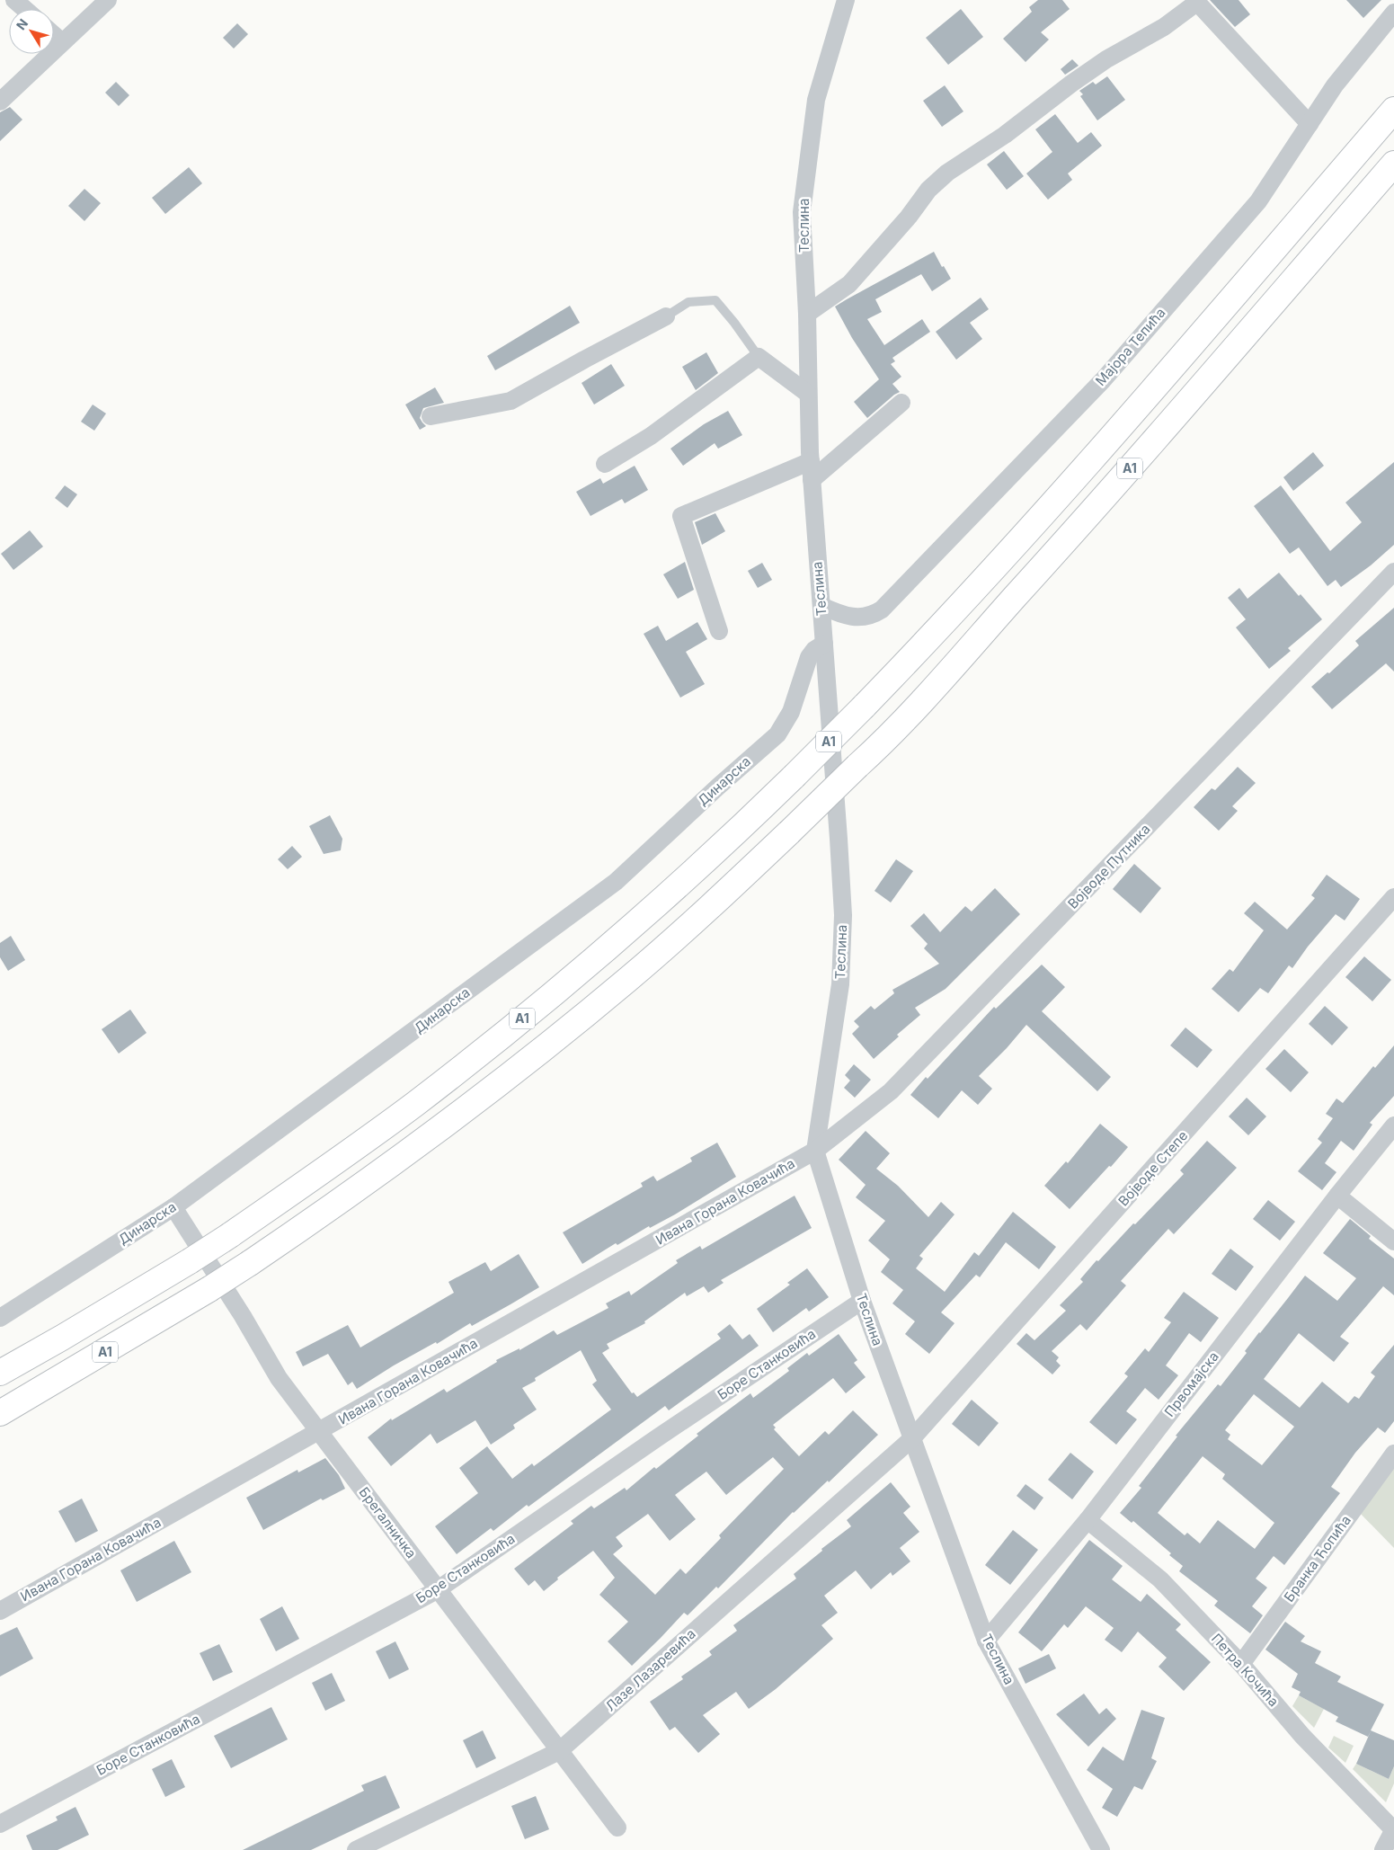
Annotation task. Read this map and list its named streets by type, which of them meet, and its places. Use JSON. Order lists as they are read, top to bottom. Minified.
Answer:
{"streets":{"highway":["A1"],"street":["Теслина","Мајора Тепића","Динарска","Војводе Путника","Војводе Степе","Ивана Горана Ковачића","Боре Станковића","Првомајска","Брегалничка","Бранка Ћопића","Лазе Лазаревића","Петра Кочића"]},"crossings":[["Теслина","Мајора Тепића"],["Теслина","Динарска"],["Теслина","Војводе Путника"],["Теслина","Војводе Степе"],["Теслина","Ивана Горана Ковачића"],["Теслина","Боре Станковића"],["Теслина","Првомајска"],["Теслина","Лазе Лазаревића"],["Динарска","Брегалничка"],["Војводе Путника","Ивана Горана Ковачића"],["Војводе Степе","Лазе Лазаревића"],["Ивана Горана Ковачића","Брегалничка"],["Боре Станковића","Брегалничка"],["Првомајска","Петра Кочића"],["Брегалничка","Лазе Лазаревића"],["Бранка Ћопића","Петра Кочића"]],"north":"top left"}
